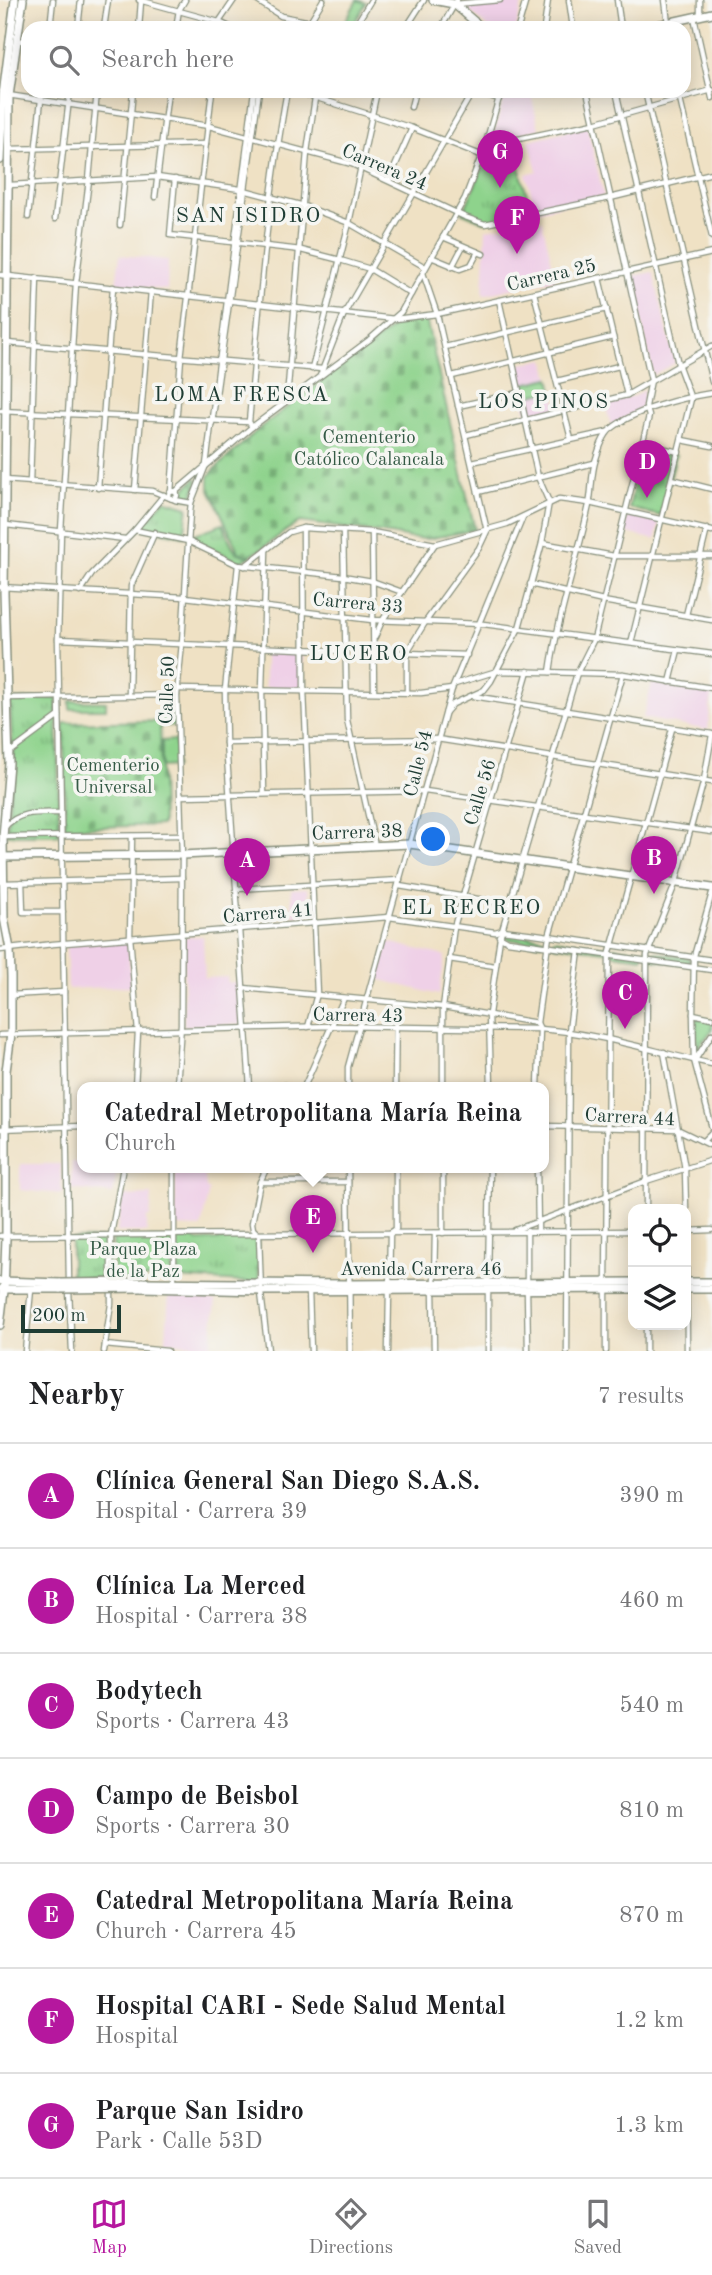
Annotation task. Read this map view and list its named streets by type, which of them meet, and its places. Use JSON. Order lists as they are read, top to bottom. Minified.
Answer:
{"streets":{"main road":["Carrera 38","Avenida Carrera 46"],"street":["Carrera 24","Carrera 25","Carrera 33","Calle 50","Calle 54","Calle 56","Carrera 41","Carrera 43","Carrera 44"]},"crossings":[["Carrera 24","Calle 50"],["Carrera 25","Calle 50"],["Carrera 33","Calle 50"],["Carrera 33","Calle 54"],["Calle 50","Carrera 38"],["Calle 50","Carrera 41"],["Calle 50","Carrera 43"],["Calle 54","Carrera 38"],["Calle 54","Carrera 41"],["Calle 54","Carrera 43"],["Calle 56","Carrera 38"],["Calle 56","Carrera 41"],["Calle 56","Carrera 43"]],"districts":["SAN ISIDRO","LOMA FRESCA","LOS PINOS","LUCERO","EL RECREO"],"parks":["Cementerio Católico Calancala","Cementerio Universal","Parque Plaza de la Paz"],"scale_bar":"200 m","page":{"search":"Search here","pins":["G","F","D","B","A","C","E"],"popup":["Catedral Metropolitana María Reina","Church"],"scale":"200 m","heading":["Nearby","7 results"],"list":[{"mark":"A","name":"Clínica General San Diego S.A.S.","note":"Hospital · Carrera 39","value":"390 m"},{"mark":"B","name":"Clínica La Merced","note":"Hospital · Carrera 38","value":"460 m"},{"mark":"C","name":"Bodytech","note":"Sports · Carrera 43","value":"540 m"},{"mark":"D","name":"Campo de Beisbol","note":"Sports · Carrera 30","value":"810 m"},{"mark":"E","name":"Catedral Metropolitana María Reina","note":"Church · Carrera 45","value":"870 m"},{"mark":"F","name":"Hospital CARI - Sede Salud Mental","note":"Hospital","value":"1.2 km"},{"mark":"G","name":"Parque San Isidro","note":"Park · Calle 53D","value":"1.3 km"}],"nav":["Map","Directions","Saved"]}}
